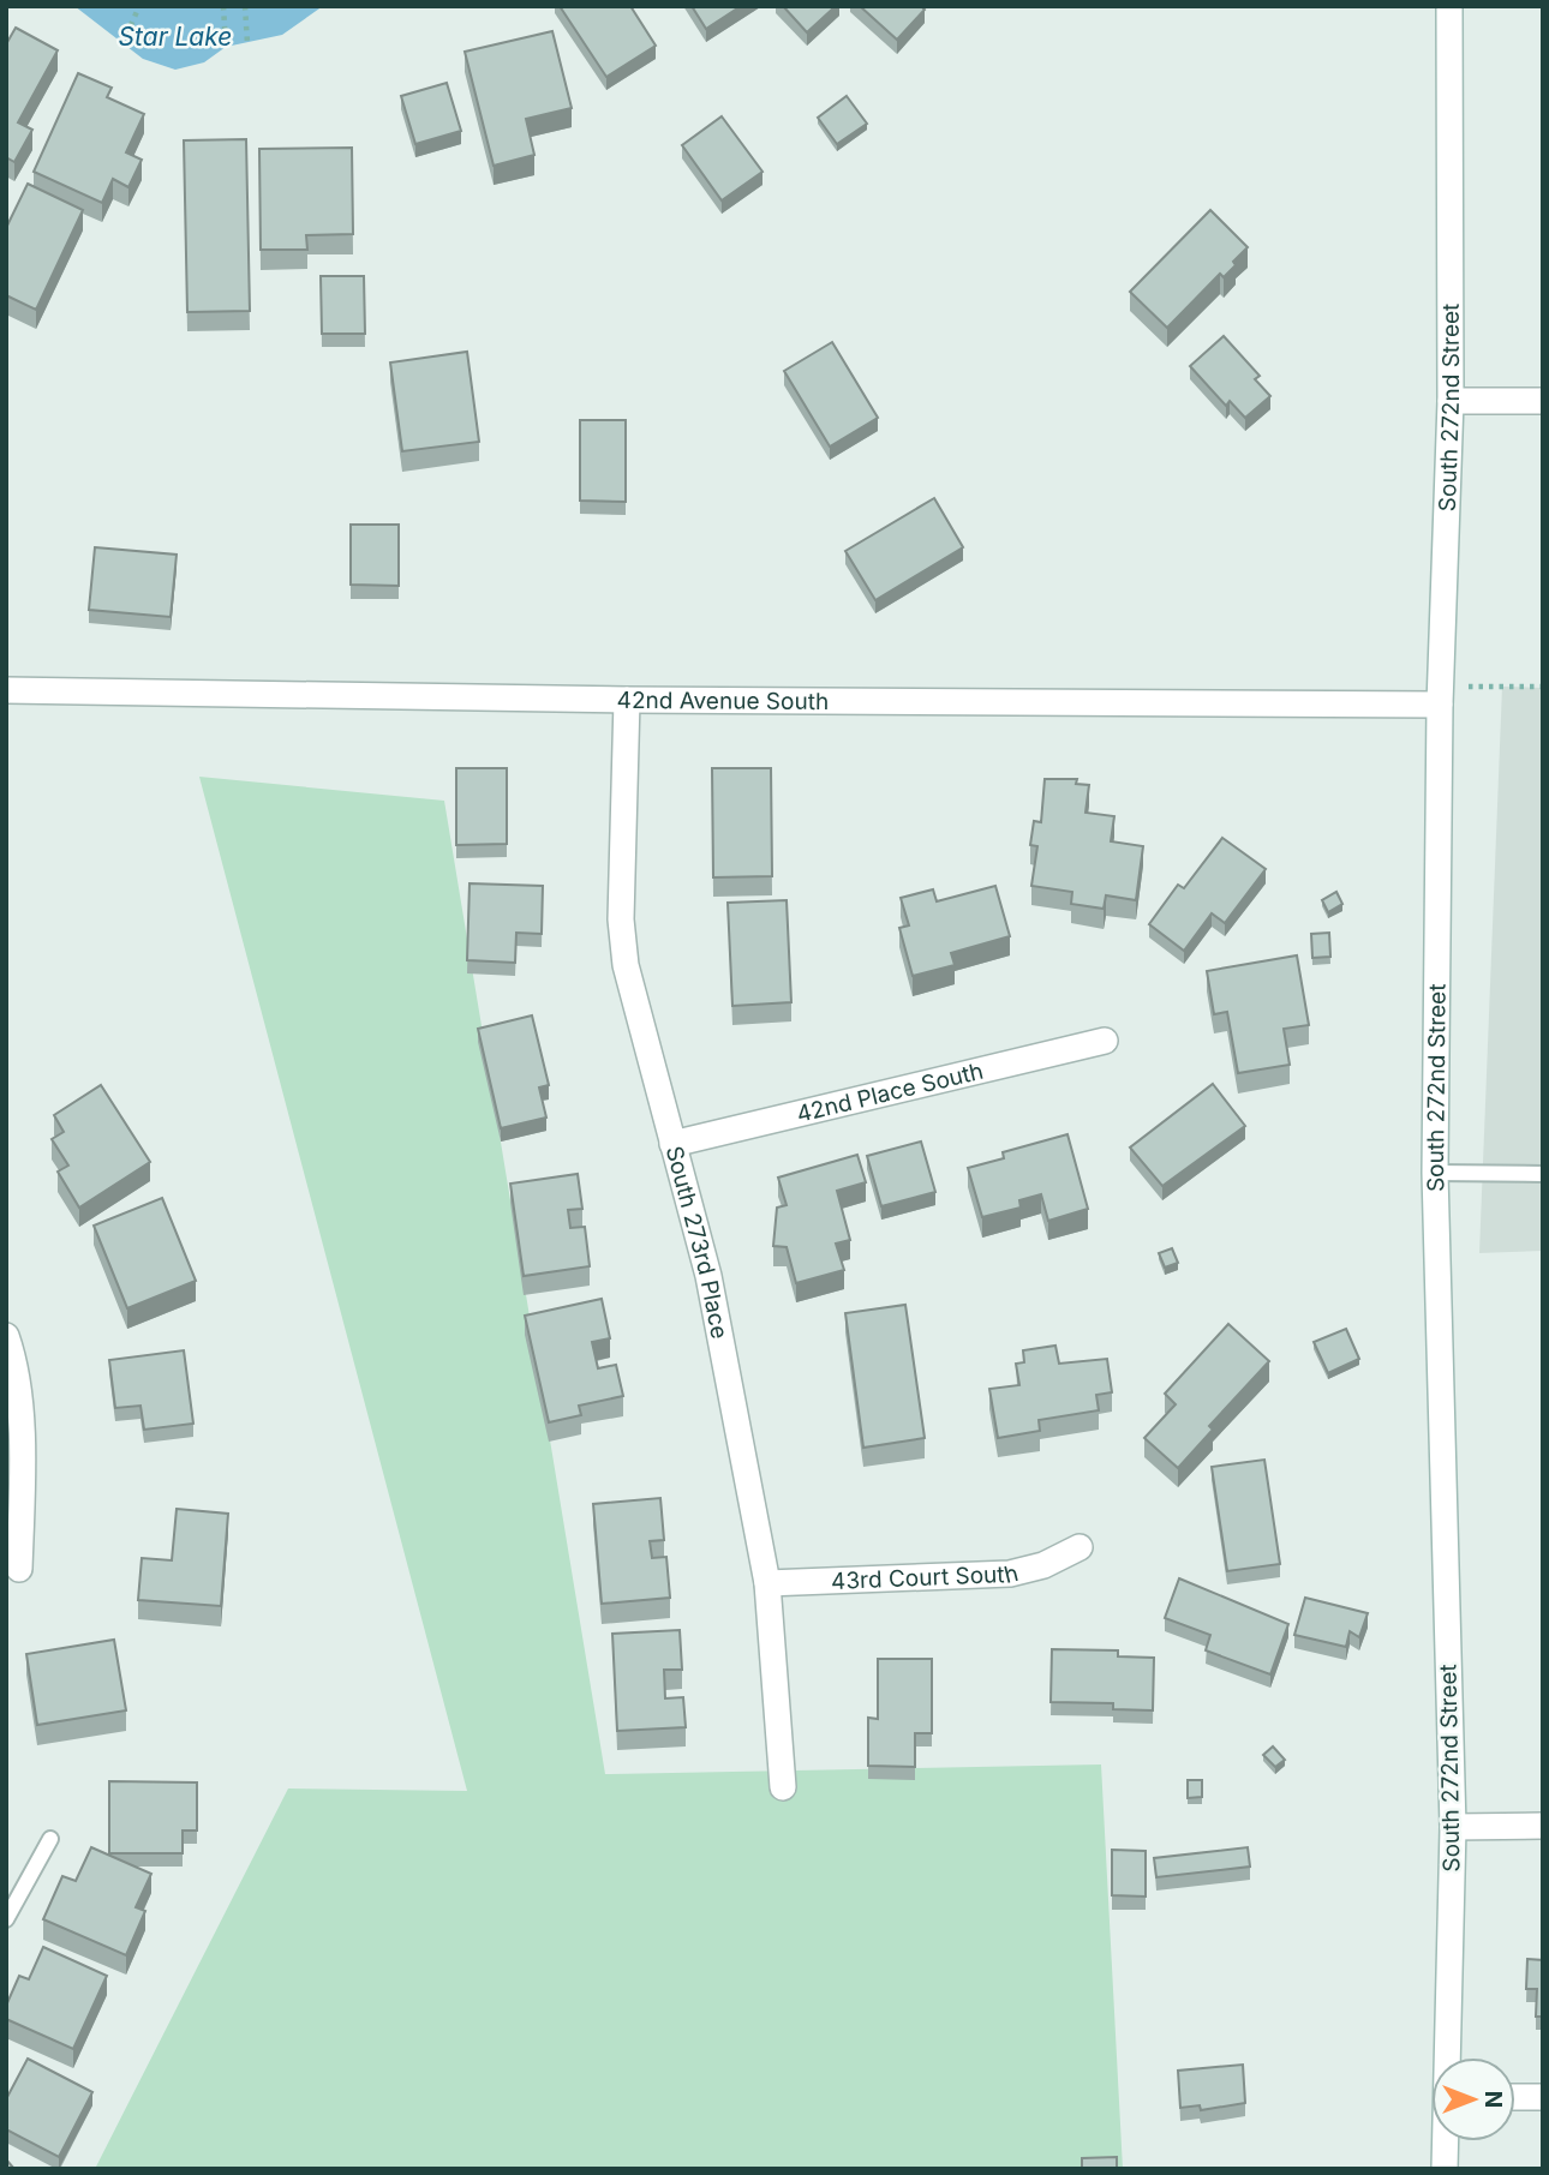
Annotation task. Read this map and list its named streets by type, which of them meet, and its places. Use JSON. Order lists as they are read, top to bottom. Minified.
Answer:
{"streets":{"street":["South 272nd Street","42nd Avenue South","42nd Place South","South 273rd Place","43rd Court South"]},"crossings":[["South 272nd Street","42nd Avenue South"],["42nd Avenue South","South 273rd Place"],["42nd Place South","South 273rd Place"],["South 273rd Place","43rd Court South"]],"water":["Star Lake"],"north":"right"}
